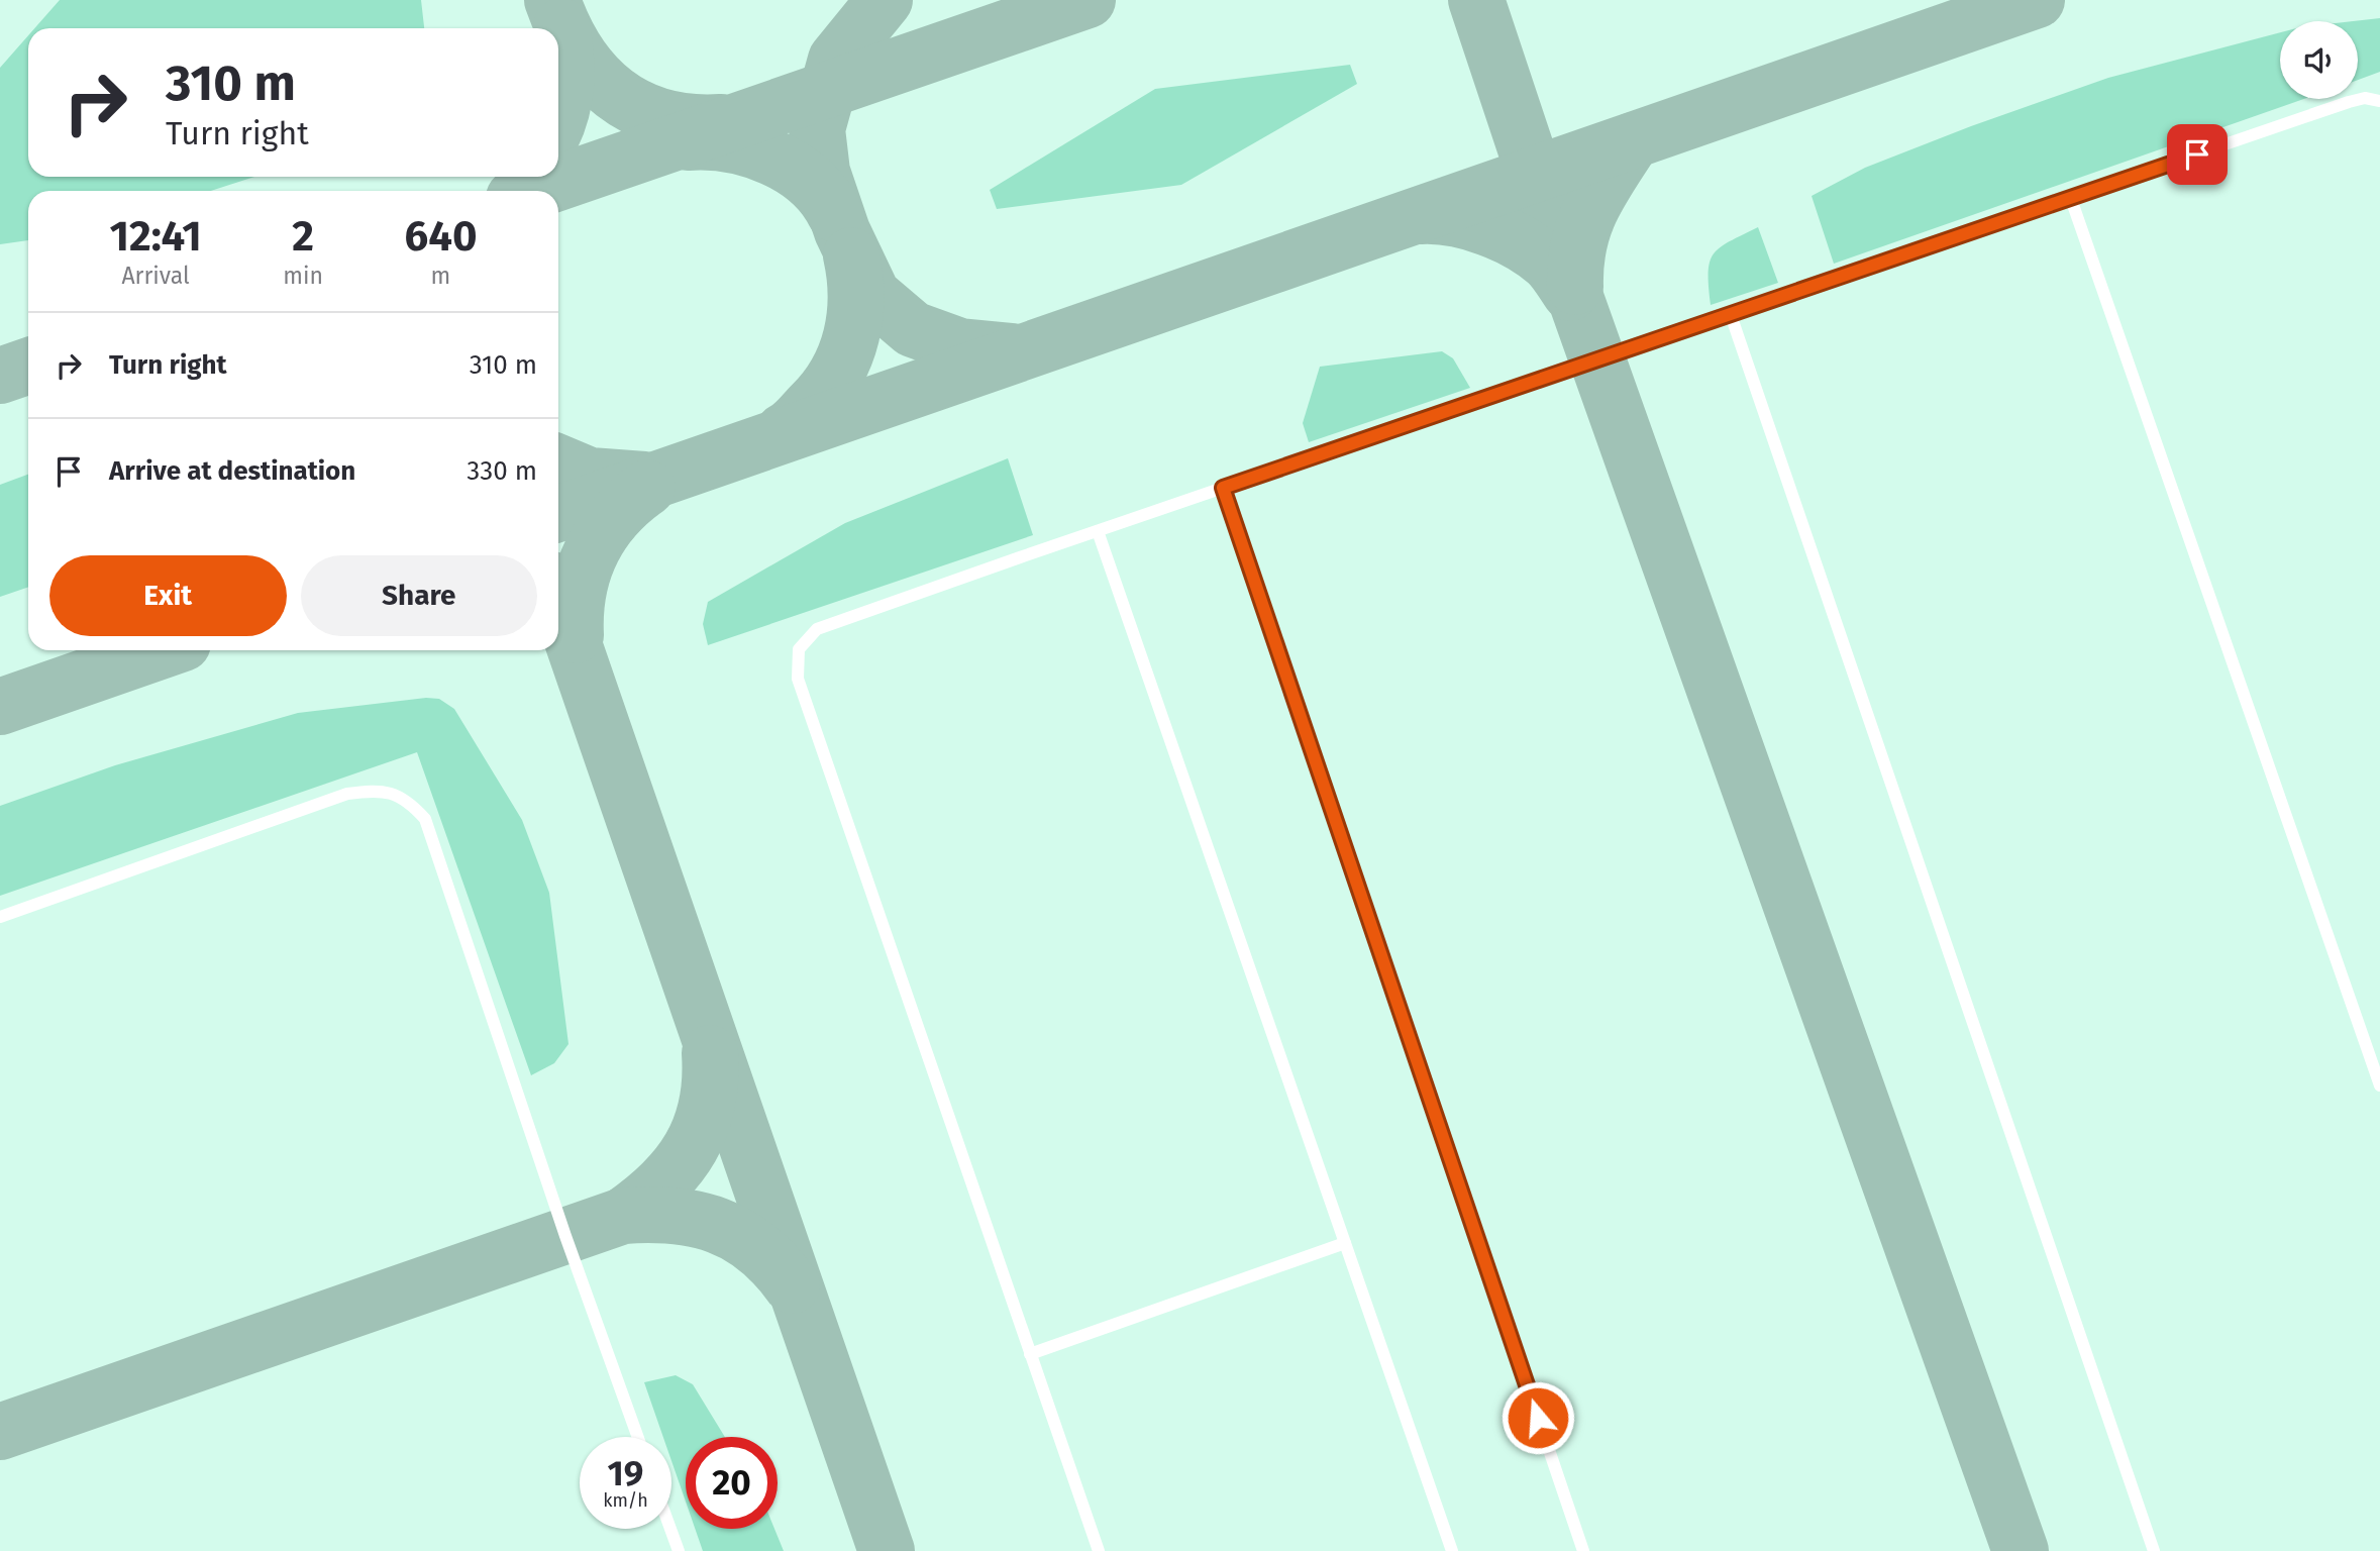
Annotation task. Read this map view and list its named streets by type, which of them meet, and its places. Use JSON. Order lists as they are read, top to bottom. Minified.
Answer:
{"page":{"turn":["310 m","Turn right"],"eta":["12:41","Arrival","2","min","640","m"],"list":[{"name":"Turn right","value":"310 m"},{"name":"Arrive at destination","value":"330 m"}],"buttons":["Exit","Share"],"speed":"19 km/h","limit":"20"}}
